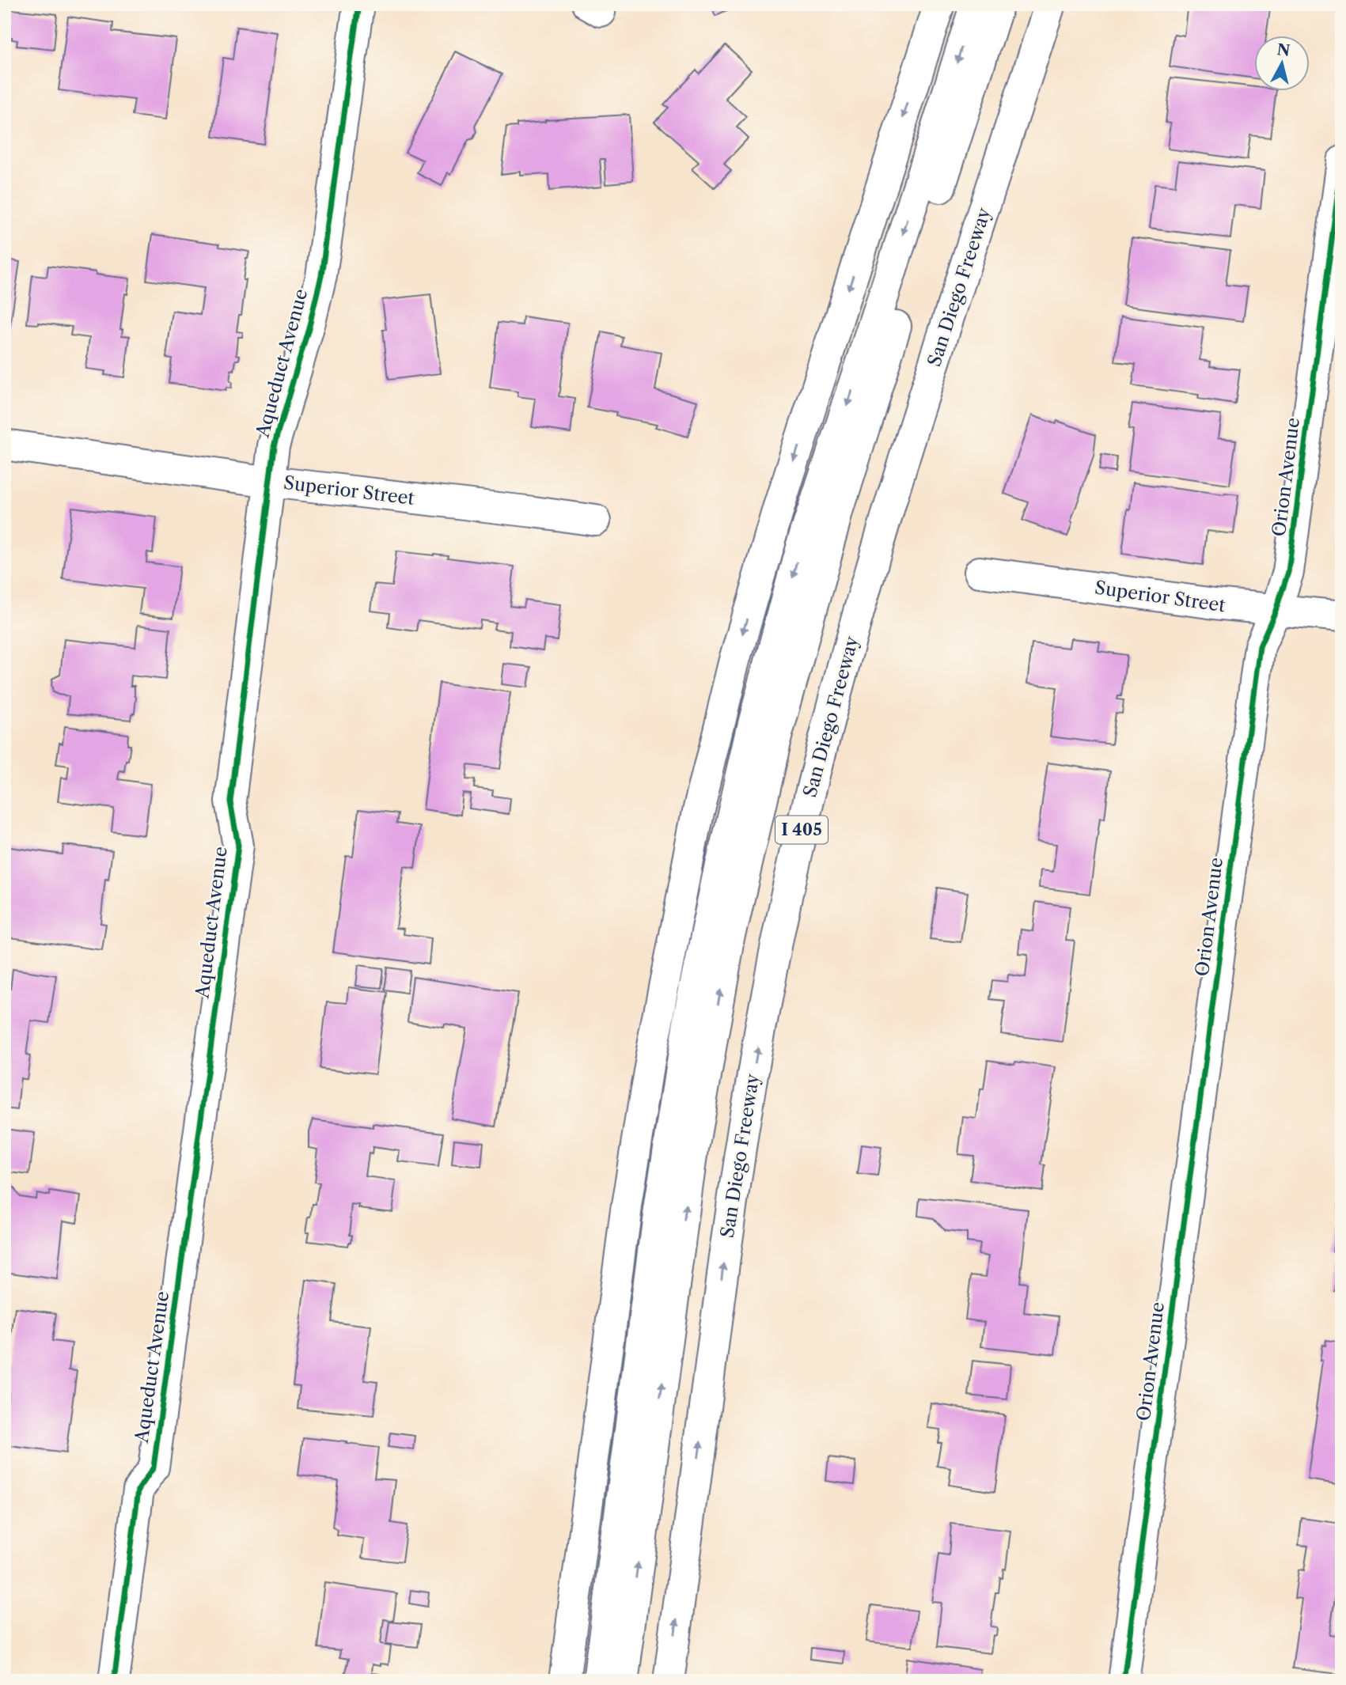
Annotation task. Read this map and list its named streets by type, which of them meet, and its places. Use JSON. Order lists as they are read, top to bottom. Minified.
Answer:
{"streets":{"main road":["San Diego Freeway","Aqueduct Avenue","Orion Avenue","Superior Street","I 405"]},"crossings":[["Aqueduct Avenue","Superior Street"],["Orion Avenue","Superior Street"]],"north":"top"}
